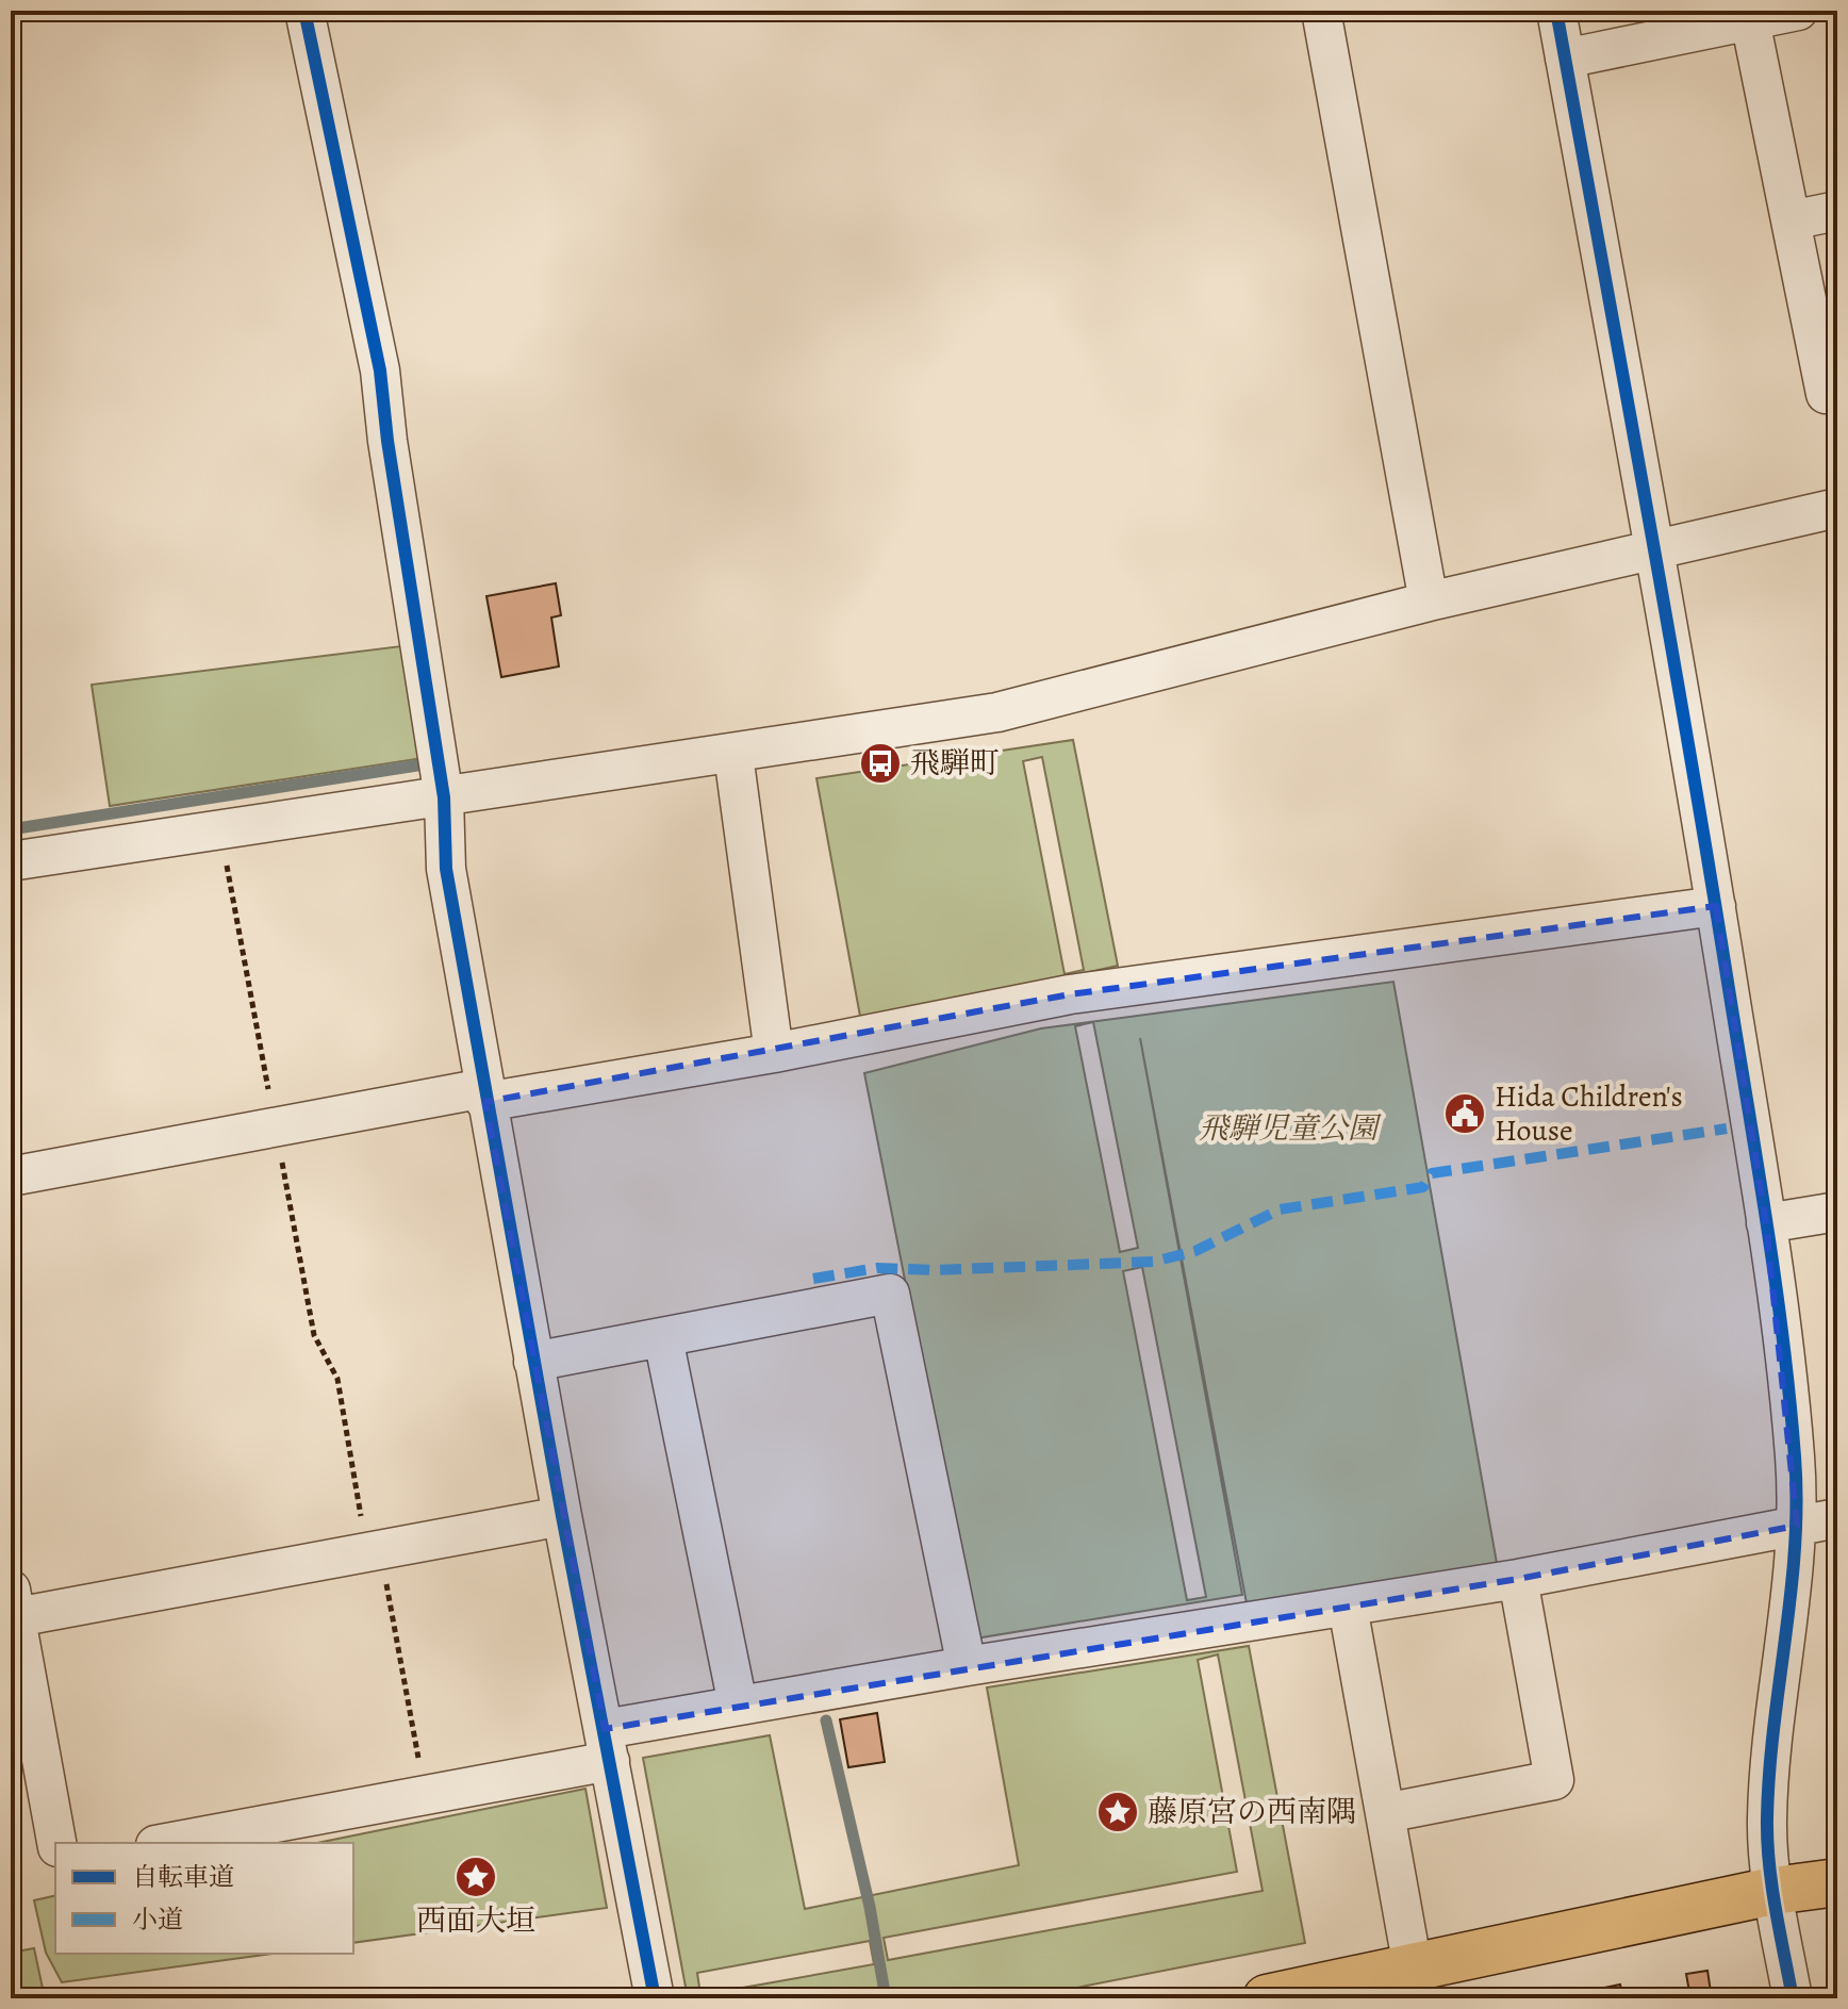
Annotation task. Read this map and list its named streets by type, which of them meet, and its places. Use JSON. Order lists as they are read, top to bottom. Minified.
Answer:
{"parks":["飛騨児童公園"],"places":{"bus stop":["飛騨町"],"public building":["Hida Children's House"],"place":["藤原宮の西南隅","西面大垣"]},"legend":["自転車道","小道"]}
